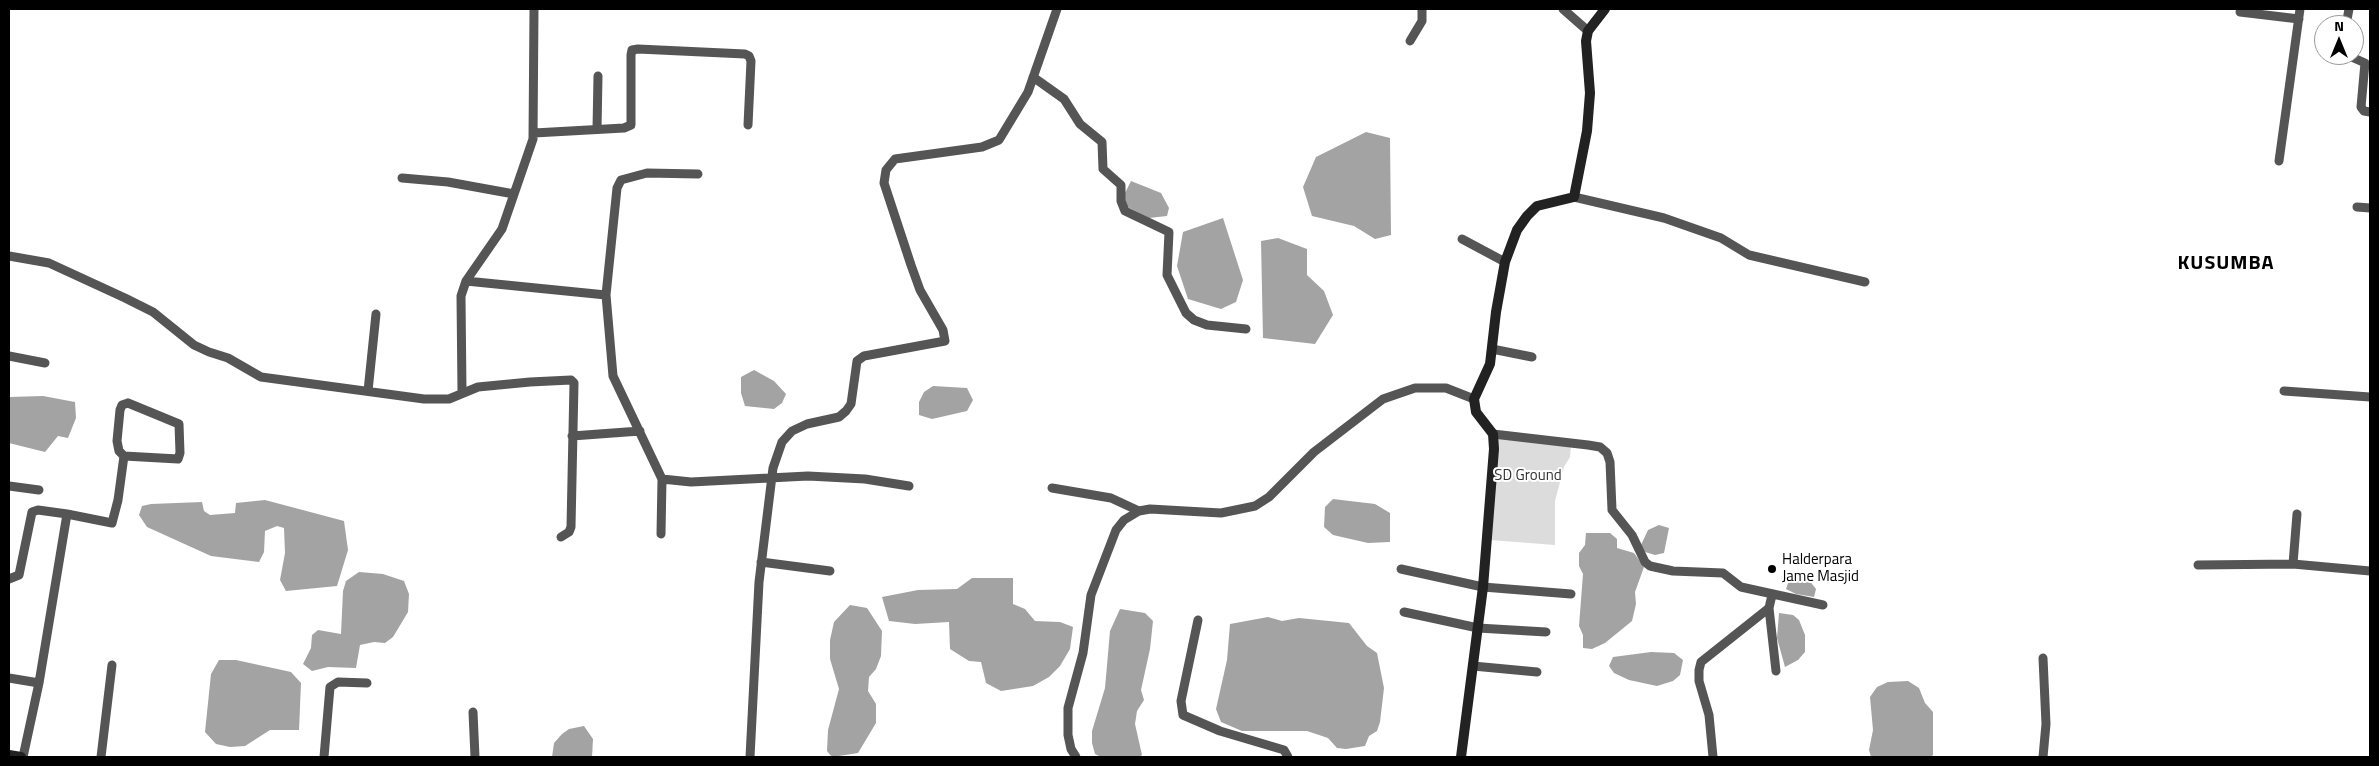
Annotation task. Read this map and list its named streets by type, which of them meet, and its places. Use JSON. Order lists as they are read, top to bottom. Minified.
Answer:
{"districts":["KUSUMBA"],"parks":["SD Ground"],"places":["Halderpara Jame Masjid"],"north":"top"}
